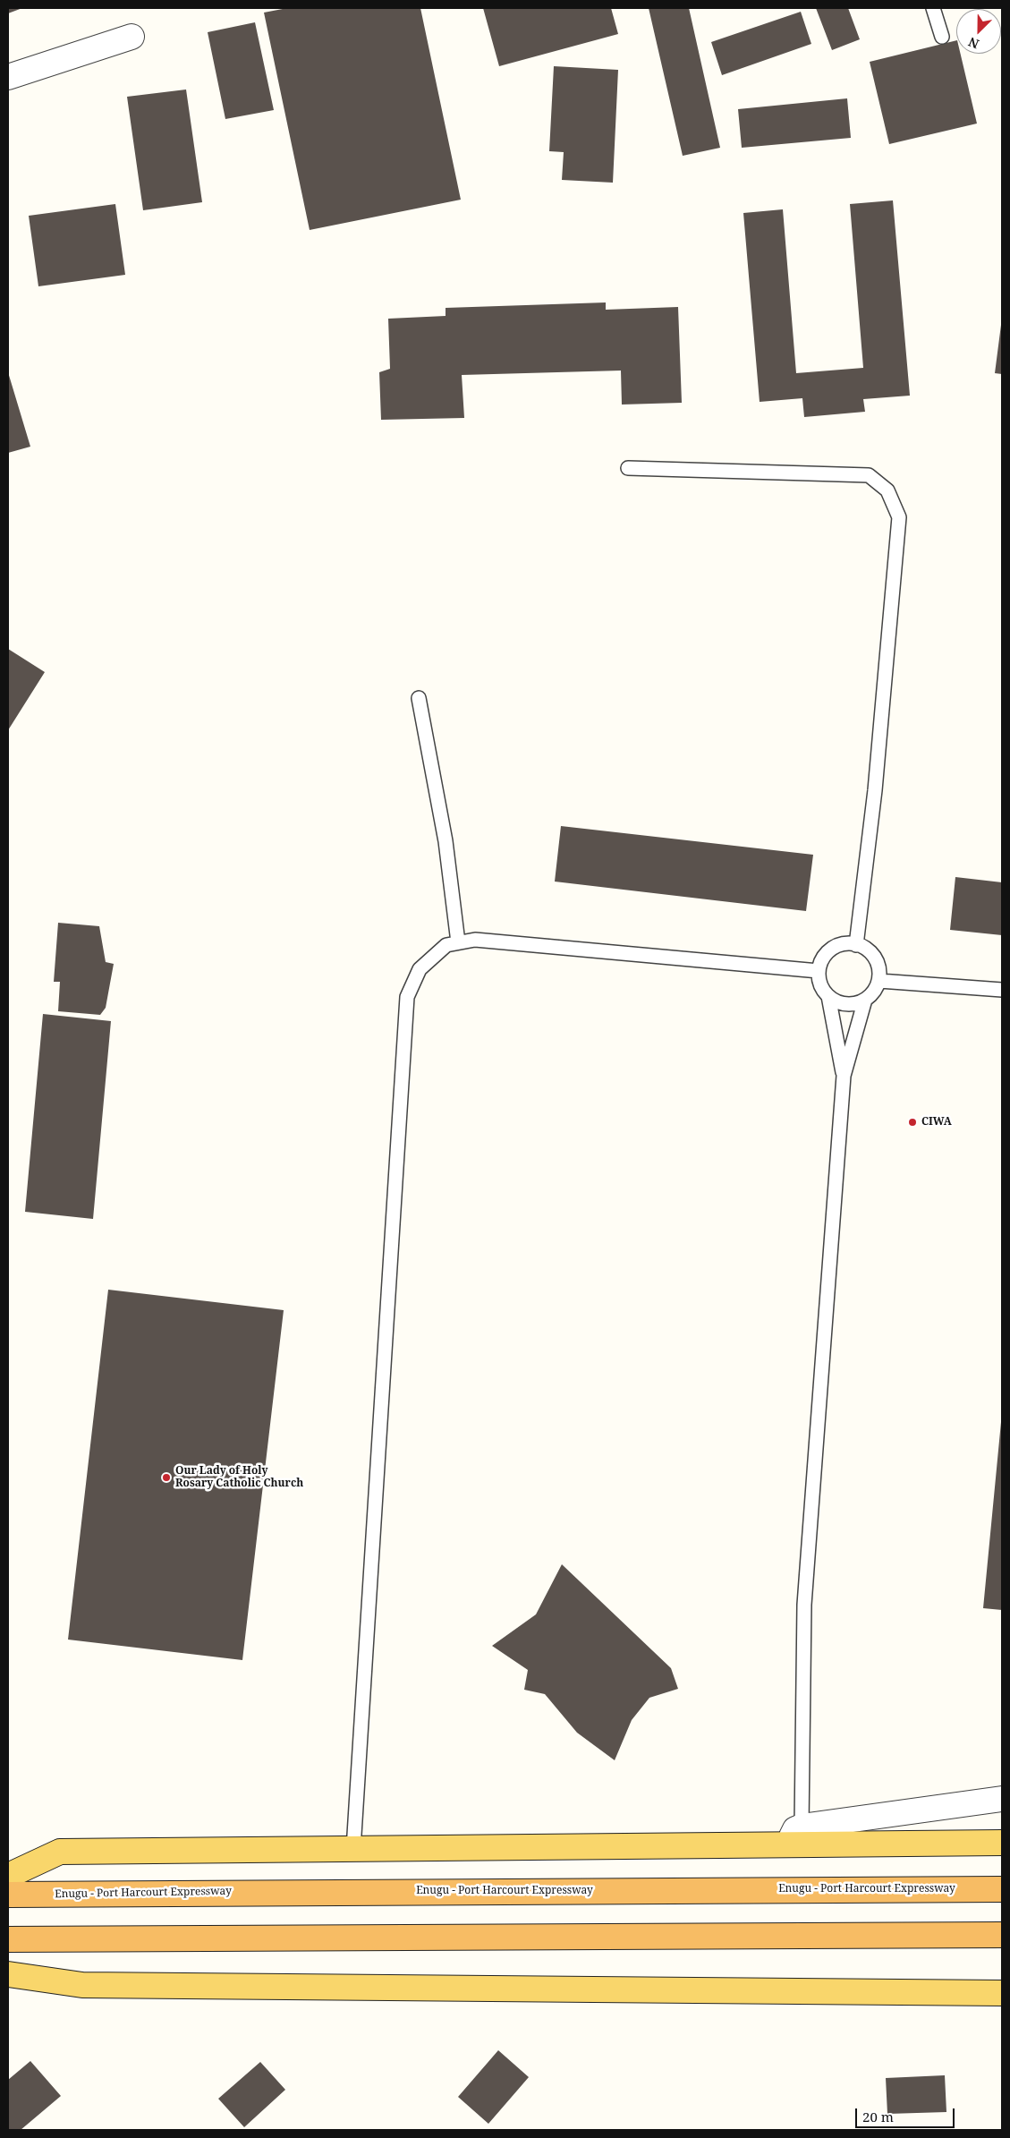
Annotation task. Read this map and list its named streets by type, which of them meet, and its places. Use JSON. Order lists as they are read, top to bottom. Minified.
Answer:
{"streets":{"highway":["Enugu - Port Harcourt Expressway"]},"places":["CIWA","Our Lady of Holy Rosary Catholic Church"],"scale_bar":"20 m","north":"bottom left"}
